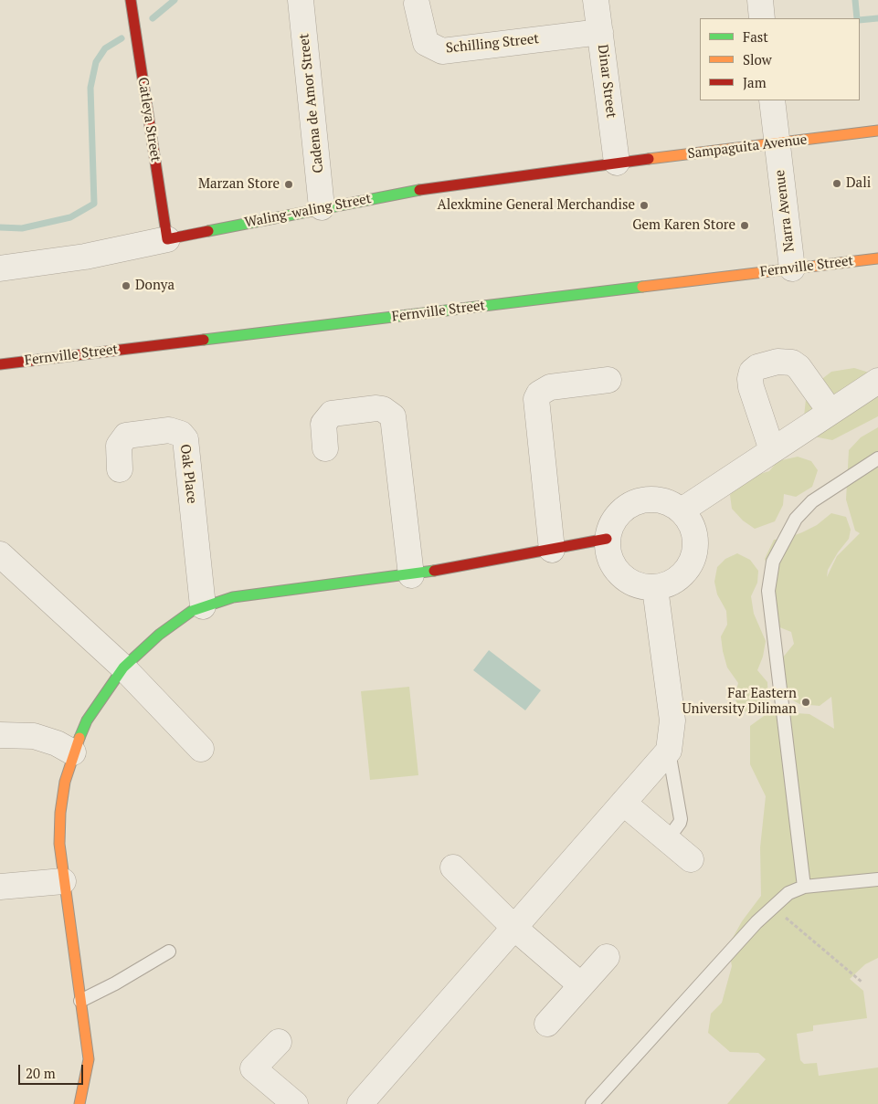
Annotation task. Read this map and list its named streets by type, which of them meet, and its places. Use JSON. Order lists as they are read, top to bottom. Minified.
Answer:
{"streets":{"street":["Schilling Street","Dinar Street","Cadena de Amor Street","Catleya Street","Sampaguita Avenue","Waling-waling Street","Narra Avenue","Fernville Street","Oak Place"]},"crossings":[["Schilling Street","Dinar Street"],["Dinar Street","Sampaguita Avenue"],["Dinar Street","Waling-waling Street"],["Cadena de Amor Street","Waling-waling Street"],["Catleya Street","Waling-waling Street"],["Sampaguita Avenue","Waling-waling Street"],["Sampaguita Avenue","Narra Avenue"],["Narra Avenue","Fernville Street"]],"places":["Dali","Marzan Store","Alexkmine General Merchandise","Gem Karen Store","Donya","Far Eastern University Diliman"],"legend":["Fast","Slow","Jam"],"scale_bar":"20 m"}
